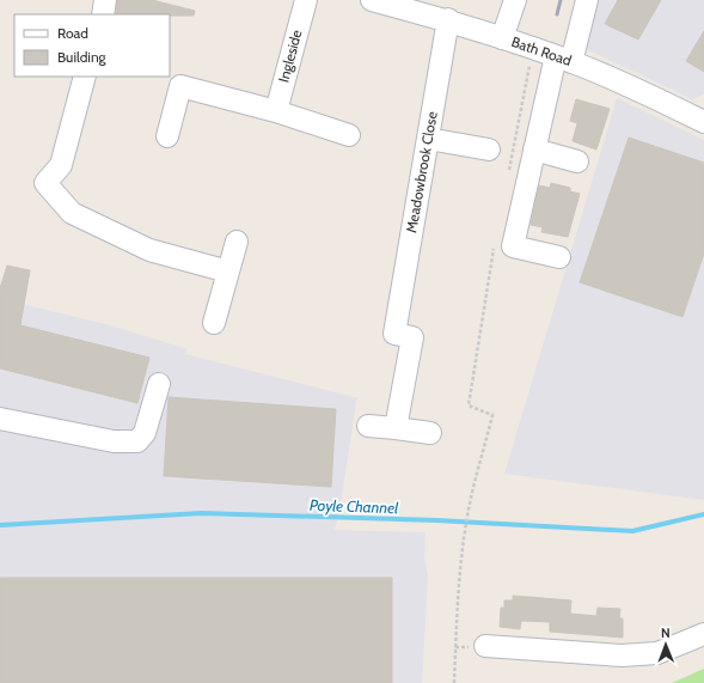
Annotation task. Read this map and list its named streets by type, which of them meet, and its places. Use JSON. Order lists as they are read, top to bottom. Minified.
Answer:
{"streets":{"street":["Bath Road","Ingleside","Meadowbrook Close"]},"crossings":[["Bath Road","Meadowbrook Close"]],"water":["Poyle Channel"],"legend":["Road","Building"],"north":"top"}
